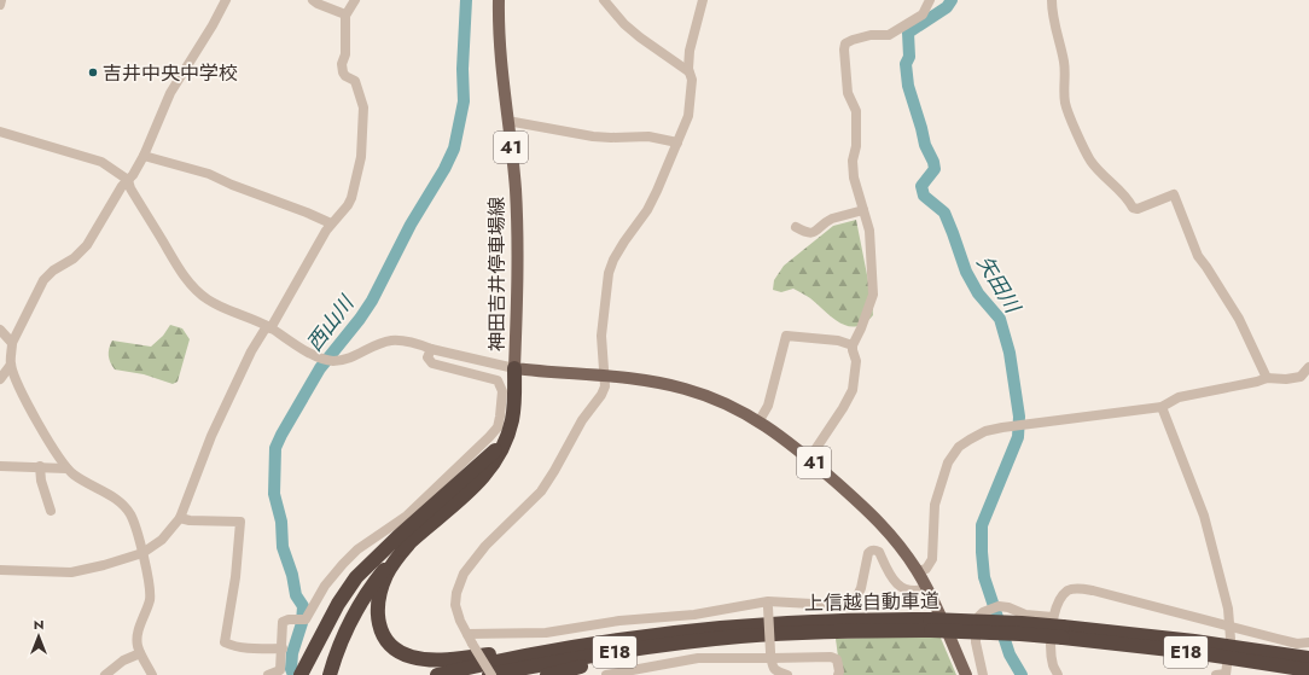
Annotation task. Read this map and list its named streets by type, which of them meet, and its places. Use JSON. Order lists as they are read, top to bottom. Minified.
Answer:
{"streets":{"highway":["上信越自動車道","E18"],"main road":["41","神田吉井停車場線"]},"water":["矢田川","西山川"],"places":["吉井中央中学校"],"north":"top"}
